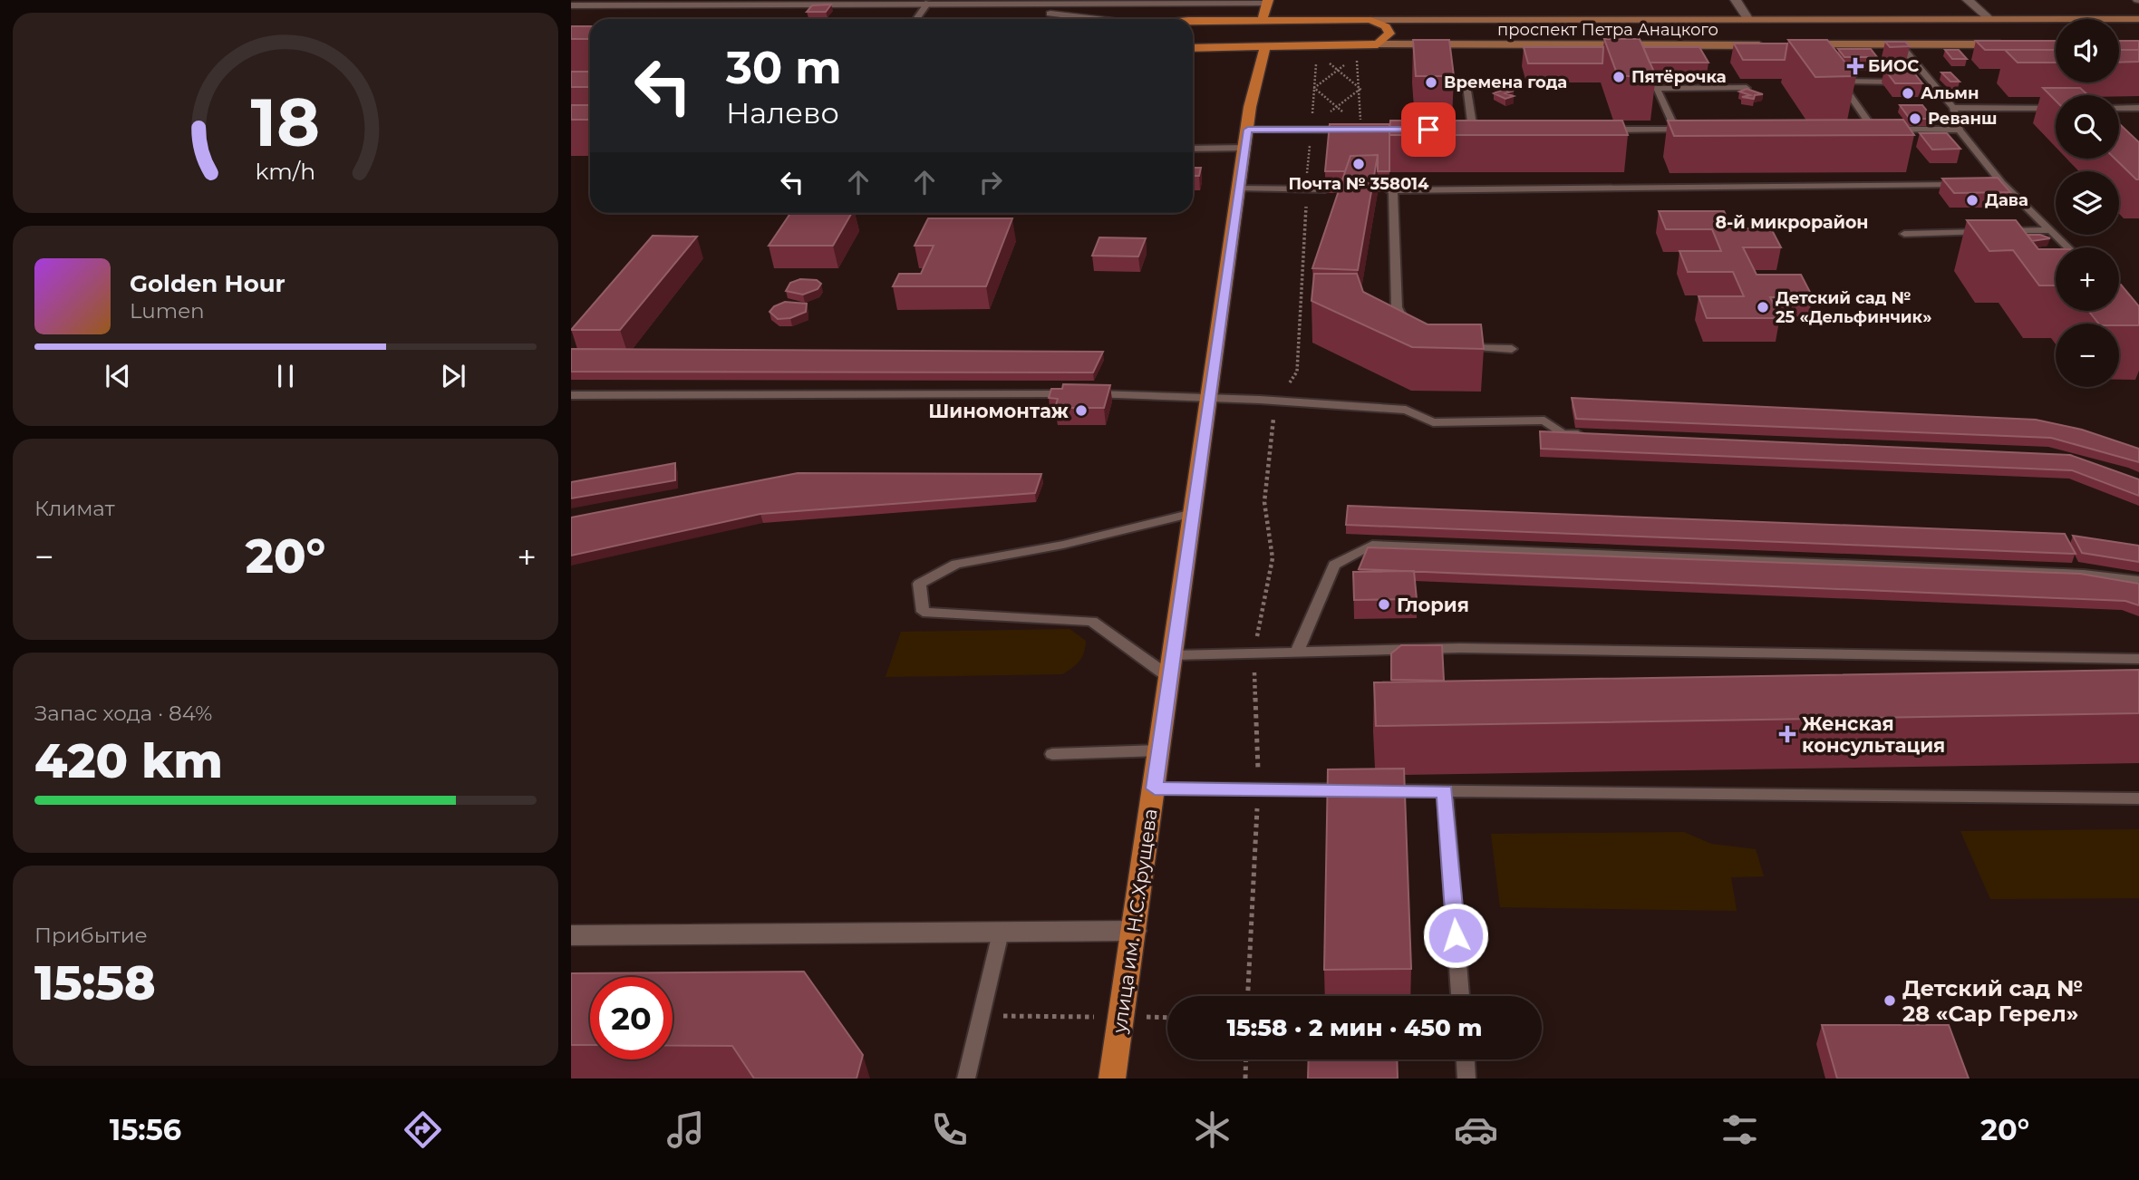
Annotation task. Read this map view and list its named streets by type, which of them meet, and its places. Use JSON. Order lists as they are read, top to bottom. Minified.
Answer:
{"streets":{"main road":["проспект Петра Анацкого","улица им. Н.С.Хрущева"]},"crossings":[["проспект Петра Анацкого","улица им. Н.С.Хрущева"]],"districts":["8-й микрорайон"],"places":{"health":["БИОС","Женская консультация"],"other":["Пятёрочка","Времена года","Альмн","Реванш","Почта № 358014","Дава","Детский сад № 25 «Дельфинчик»","Шиномонтаж","Глория","Детский сад № 28 «Сар Герел»"]},"page":{"map_buttons":["+","−"],"turn":["30 m","Налево"],"song":["Golden Hour","Lumen"],"tile":["Климат",["Запас хода · 84%","420 km"],["Прибытие","15:58"]],"heat":["−","20°","+"],"limit":"20","trip":"15:58 · 2 мин · 450 m","tabs":["15:56","20°"],"gauge":["18","km/h"]}}
